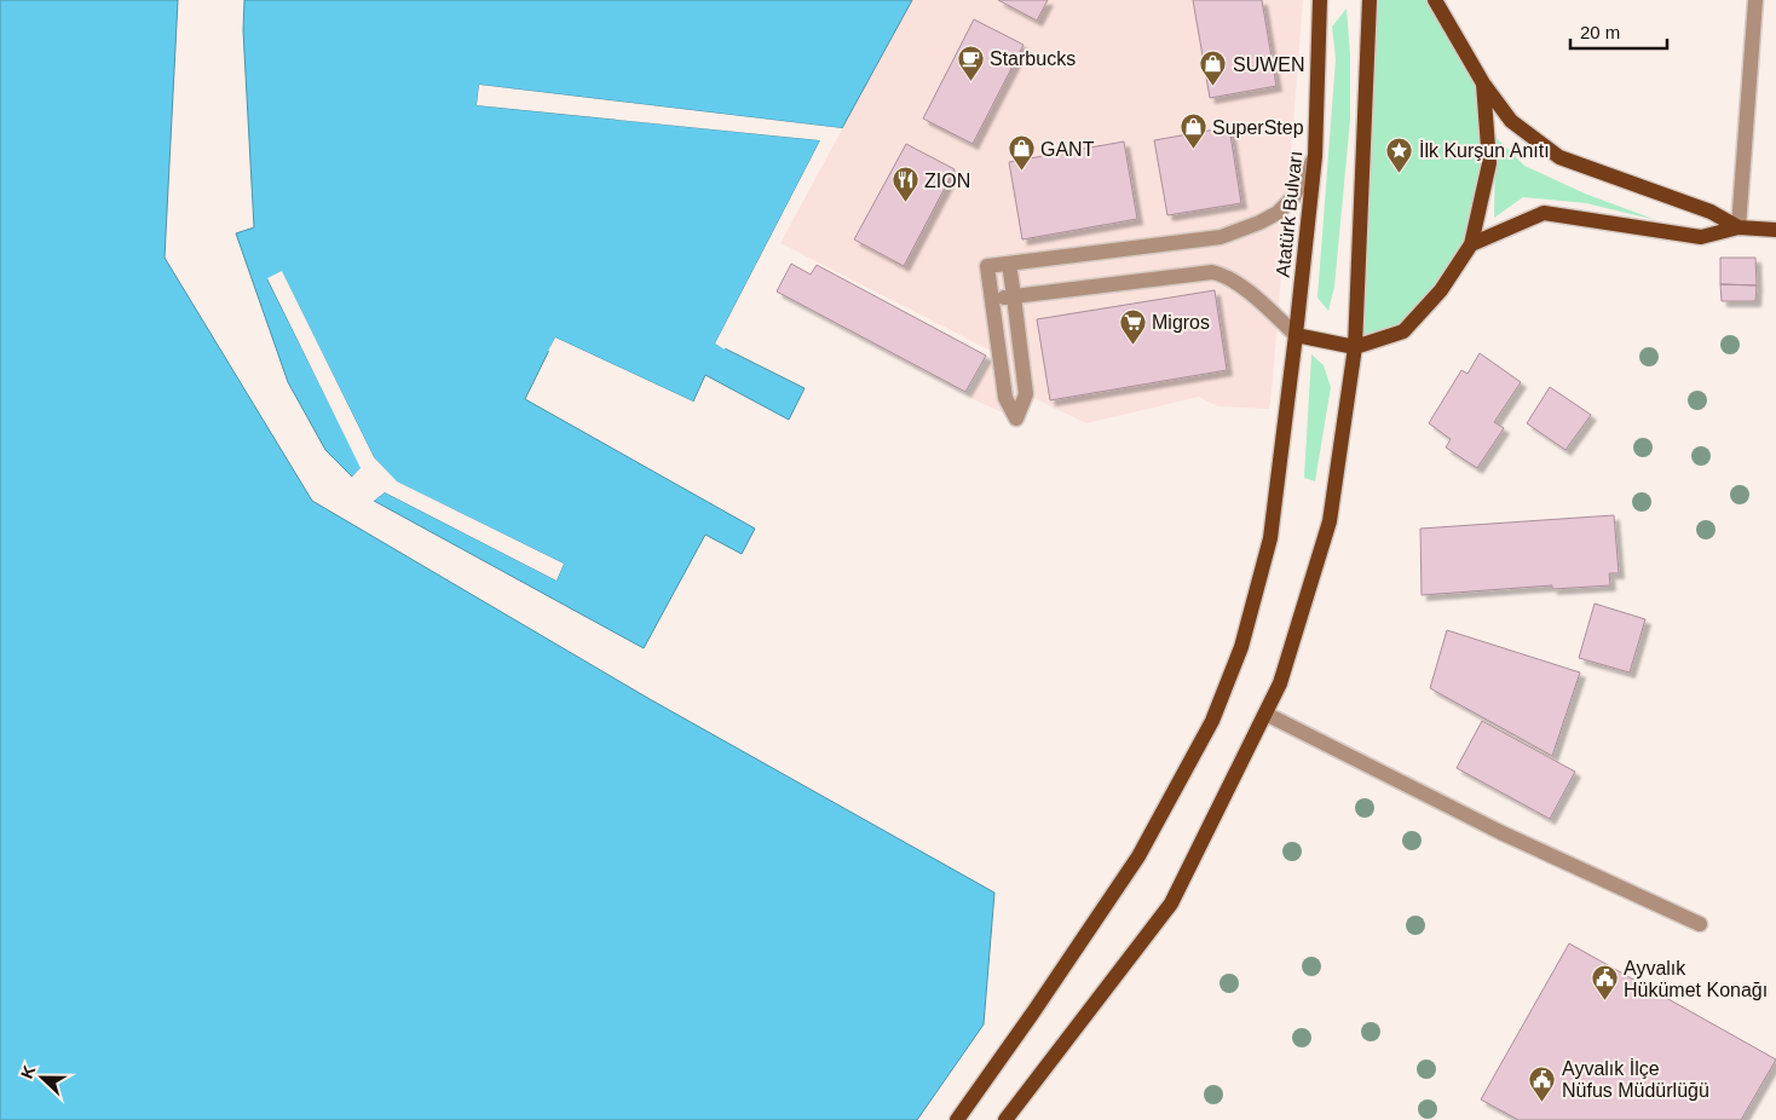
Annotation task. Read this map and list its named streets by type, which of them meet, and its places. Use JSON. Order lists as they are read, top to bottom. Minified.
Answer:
{"streets":{"main road":["Atatürk Bulvarı"]},"places":{"cafe":["Starbucks"],"shop":["SUWEN","SuperStep","GANT"],"place":["İlk Kurşun Anıtı"],"restaurant":["ZION"],"supermarket":["Migros"],"public building":["Ayvalık Hükümet Konağı","Ayvalık İlçe Nüfus Müdürlüğü"]},"scale_bar":"20 m","north":"left"}
